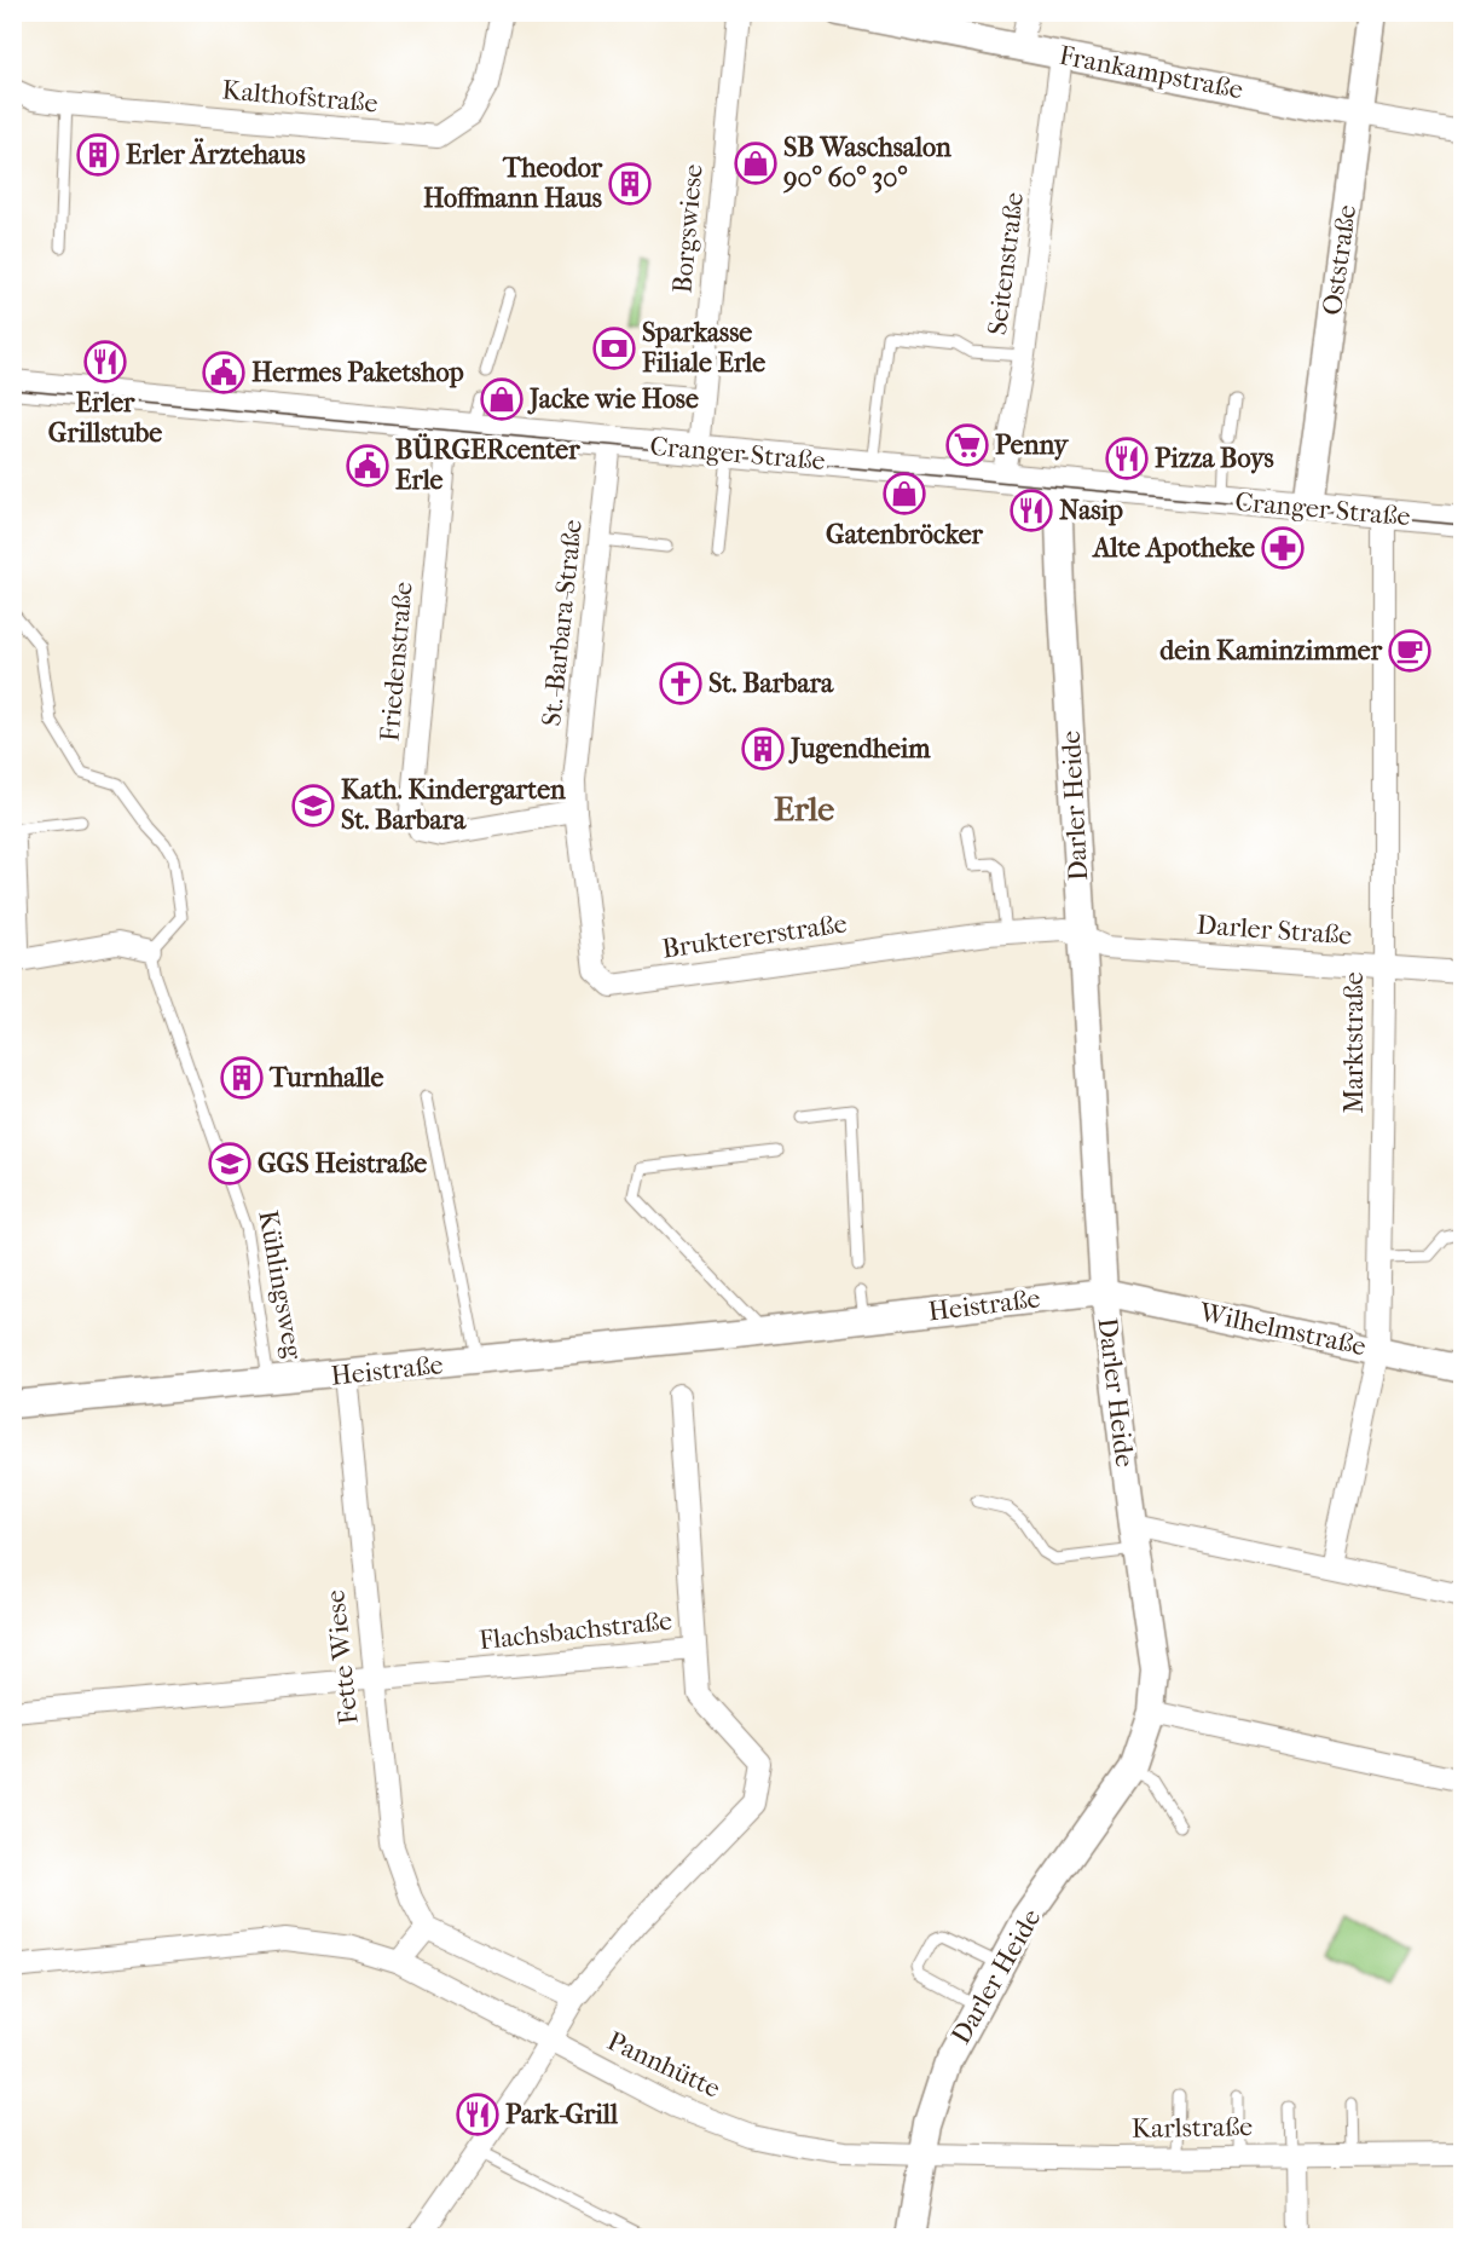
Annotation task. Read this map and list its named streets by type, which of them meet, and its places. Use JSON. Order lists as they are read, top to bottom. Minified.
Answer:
{"streets":{"main road":["Cranger Straße"],"street":["Frankampstraße","Kalthofstraße","Borgswiese","Oststraße","Seitenstraße","St.-Barbara-Straße","Friedenstraße","Darler Heide","Darler Straße","Bruktererstraße","Marktstraße","Heistraße","Wilhelmstraße","Flachsbachstraße","Fette Wiese","Pannhütte","Karlstraße"],"lane":["Kühlingsweg"]},"crossings":[["Frankampstraße","Oststraße"],["Frankampstraße","Seitenstraße"],["Borgswiese","Cranger Straße"],["Oststraße","Cranger Straße"],["Seitenstraße","Cranger Straße"],["Cranger Straße","St.-Barbara-Straße"],["Cranger Straße","Friedenstraße"],["Cranger Straße","Darler Heide"],["Cranger Straße","Marktstraße"],["St.-Barbara-Straße","Friedenstraße"],["St.-Barbara-Straße","Bruktererstraße"],["Friedenstraße","Bruktererstraße"],["Darler Heide","Darler Straße"],["Darler Heide","Bruktererstraße"],["Darler Heide","Heistraße"],["Darler Heide","Wilhelmstraße"],["Darler Heide","Pannhütte"],["Darler Heide","Karlstraße"],["Darler Straße","Bruktererstraße"],["Darler Straße","Marktstraße"],["Marktstraße","Wilhelmstraße"],["Kühlingsweg","Heistraße"],["Heistraße","Wilhelmstraße"],["Heistraße","Fette Wiese"],["Flachsbachstraße","Fette Wiese"],["Flachsbachstraße","Pannhütte"],["Pannhütte","Karlstraße"]],"districts":["Erle"],"places":{"building":["Erler Ärztehaus","Theodor Hoffmann Haus","Jugendheim","Turnhalle"],"shop":["SB Waschsalon 90° 60° 30°","Jacke wie Hose","Gatenbröcker"],"bank":["Sparkasse Filiale Erle"],"restaurant":["Erler Grillstube","Pizza Boys","Nasip","Park-Grill"],"public building":["Hermes Paketshop","BÜRGERcenter Erle"],"supermarket":["Penny"],"pharmacy":["Alte Apotheke"],"cafe":["dein Kaminzimmer"],"church":["St. Barbara"],"school or university":["Kath. Kindergarten St. Barbara","GGS Heistraße"]}}
